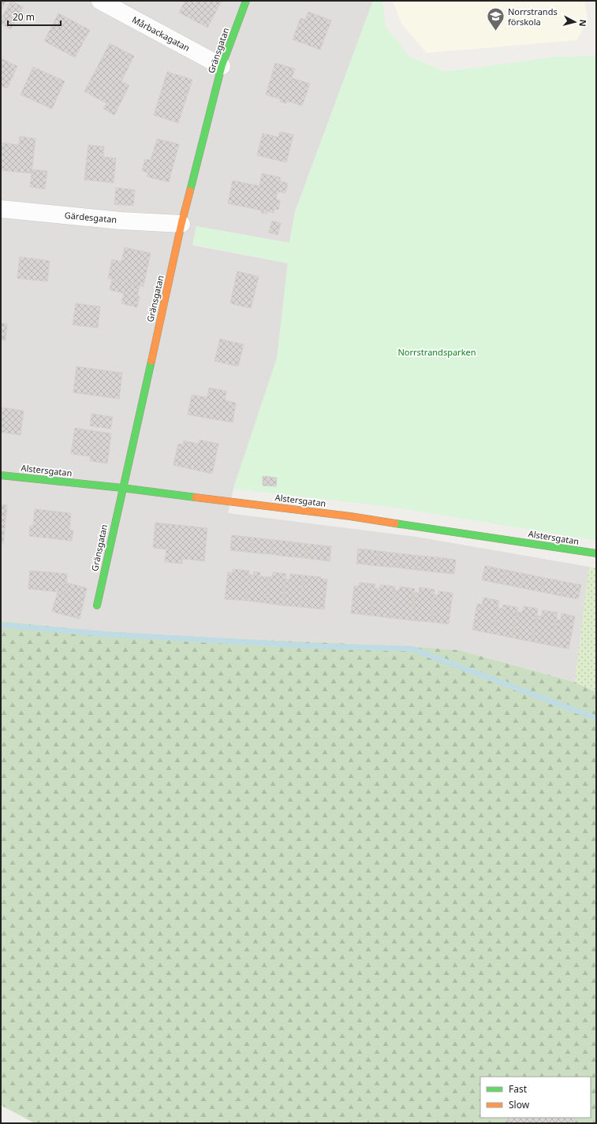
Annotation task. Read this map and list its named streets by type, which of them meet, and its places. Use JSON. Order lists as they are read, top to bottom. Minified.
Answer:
{"streets":{"street":["Mårbackagatan","Gränsgatan","Gärdesgatan","Alstersgatan"]},"crossings":[["Mårbackagatan","Gränsgatan"],["Gränsgatan","Gärdesgatan"],["Gränsgatan","Alstersgatan"]],"parks":["Norrstrandsparken"],"places":{"school or university":["Norrstrands förskola"]},"legend":["Fast","Slow"],"scale_bar":"20 m","north":"right"}
